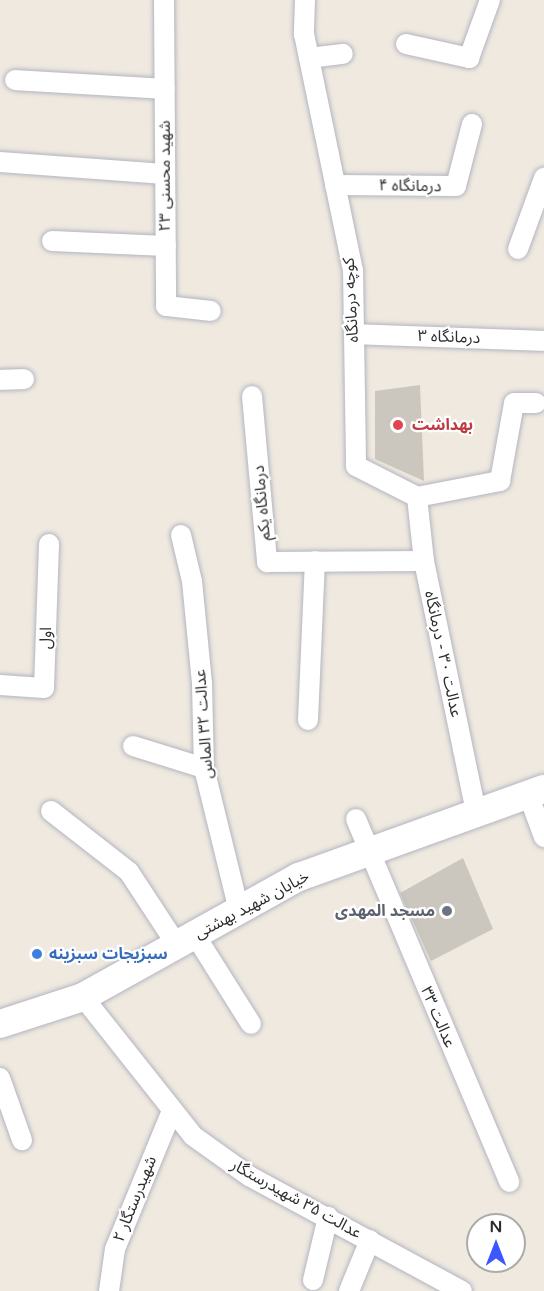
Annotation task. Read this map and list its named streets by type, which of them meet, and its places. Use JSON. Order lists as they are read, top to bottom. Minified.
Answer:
{"streets":{"main road":["خیابان شهید بهشتی"],"street":["شهید محسنی ۲۳","درمانگاه ۴","کوچه درمانگاه","درمانگاه ۳","درمانگاه یکم","اول","عدالت ۳۰ - درمانگاه","عدالت ۳۲ الماس","عدالت ۳۳","شهیدرستگار ۲","عدالت ۳۵ شهیدرستگار"]},"crossings":[["درمانگاه ۴","کوچه درمانگاه"],["کوچه درمانگاه","درمانگاه ۳"],["کوچه درمانگاه","عدالت ۳۰ - درمانگاه"],["درمانگاه یکم","عدالت ۳۰ - درمانگاه"],["عدالت ۳۰ - درمانگاه","خیابان شهید بهشتی"],["عدالت ۳۲ الماس","خیابان شهید بهشتی"],["خیابان شهید بهشتی","عدالت ۳۳"],["خیابان شهید بهشتی","عدالت ۳۵ شهیدرستگار"],["شهیدرستگار ۲","عدالت ۳۵ شهیدرستگار"]],"places":["بهداشت","مسجد المهدی","سبزیجات سبزینه"],"north":"top"}
